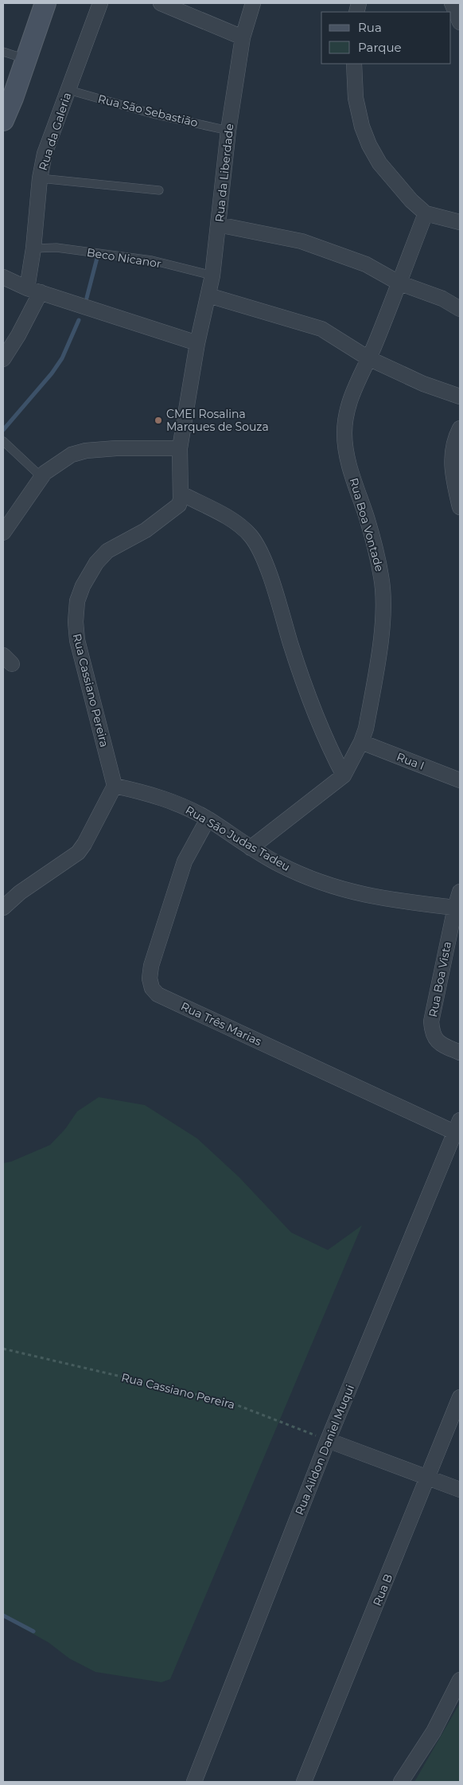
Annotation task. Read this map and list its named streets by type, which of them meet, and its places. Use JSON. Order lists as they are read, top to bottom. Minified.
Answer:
{"streets":{"street":["Rua da Galeria","Rua da Liberdade","Rua Boa Vontade","Rua Cassiano Pereira","Rua I","Rua São Judas Tadeu","Rua Boa Vista","Rua Três Marias","Rua Aildon Daniel Muqui","Rua B"],"lane":["Rua São Sebastião","Beco Nicanor"]},"crossings":[["Rua São Sebastião","Rua da Galeria"],["Rua São Sebastião","Rua da Liberdade"],["Rua da Galeria","Beco Nicanor"],["Rua da Liberdade","Beco Nicanor"],["Rua Boa Vontade","Rua I"],["Rua Boa Vontade","Rua São Judas Tadeu"],["Rua Cassiano Pereira","Rua São Judas Tadeu"],["Rua Cassiano Pereira","Rua Aildon Daniel Muqui"],["Rua São Judas Tadeu","Rua Boa Vista"],["Rua São Judas Tadeu","Rua Três Marias"],["Rua Três Marias","Rua Aildon Daniel Muqui"]],"places":["CMEI Rosalina Marques de Souza"],"legend":["Rua","Parque"]}
